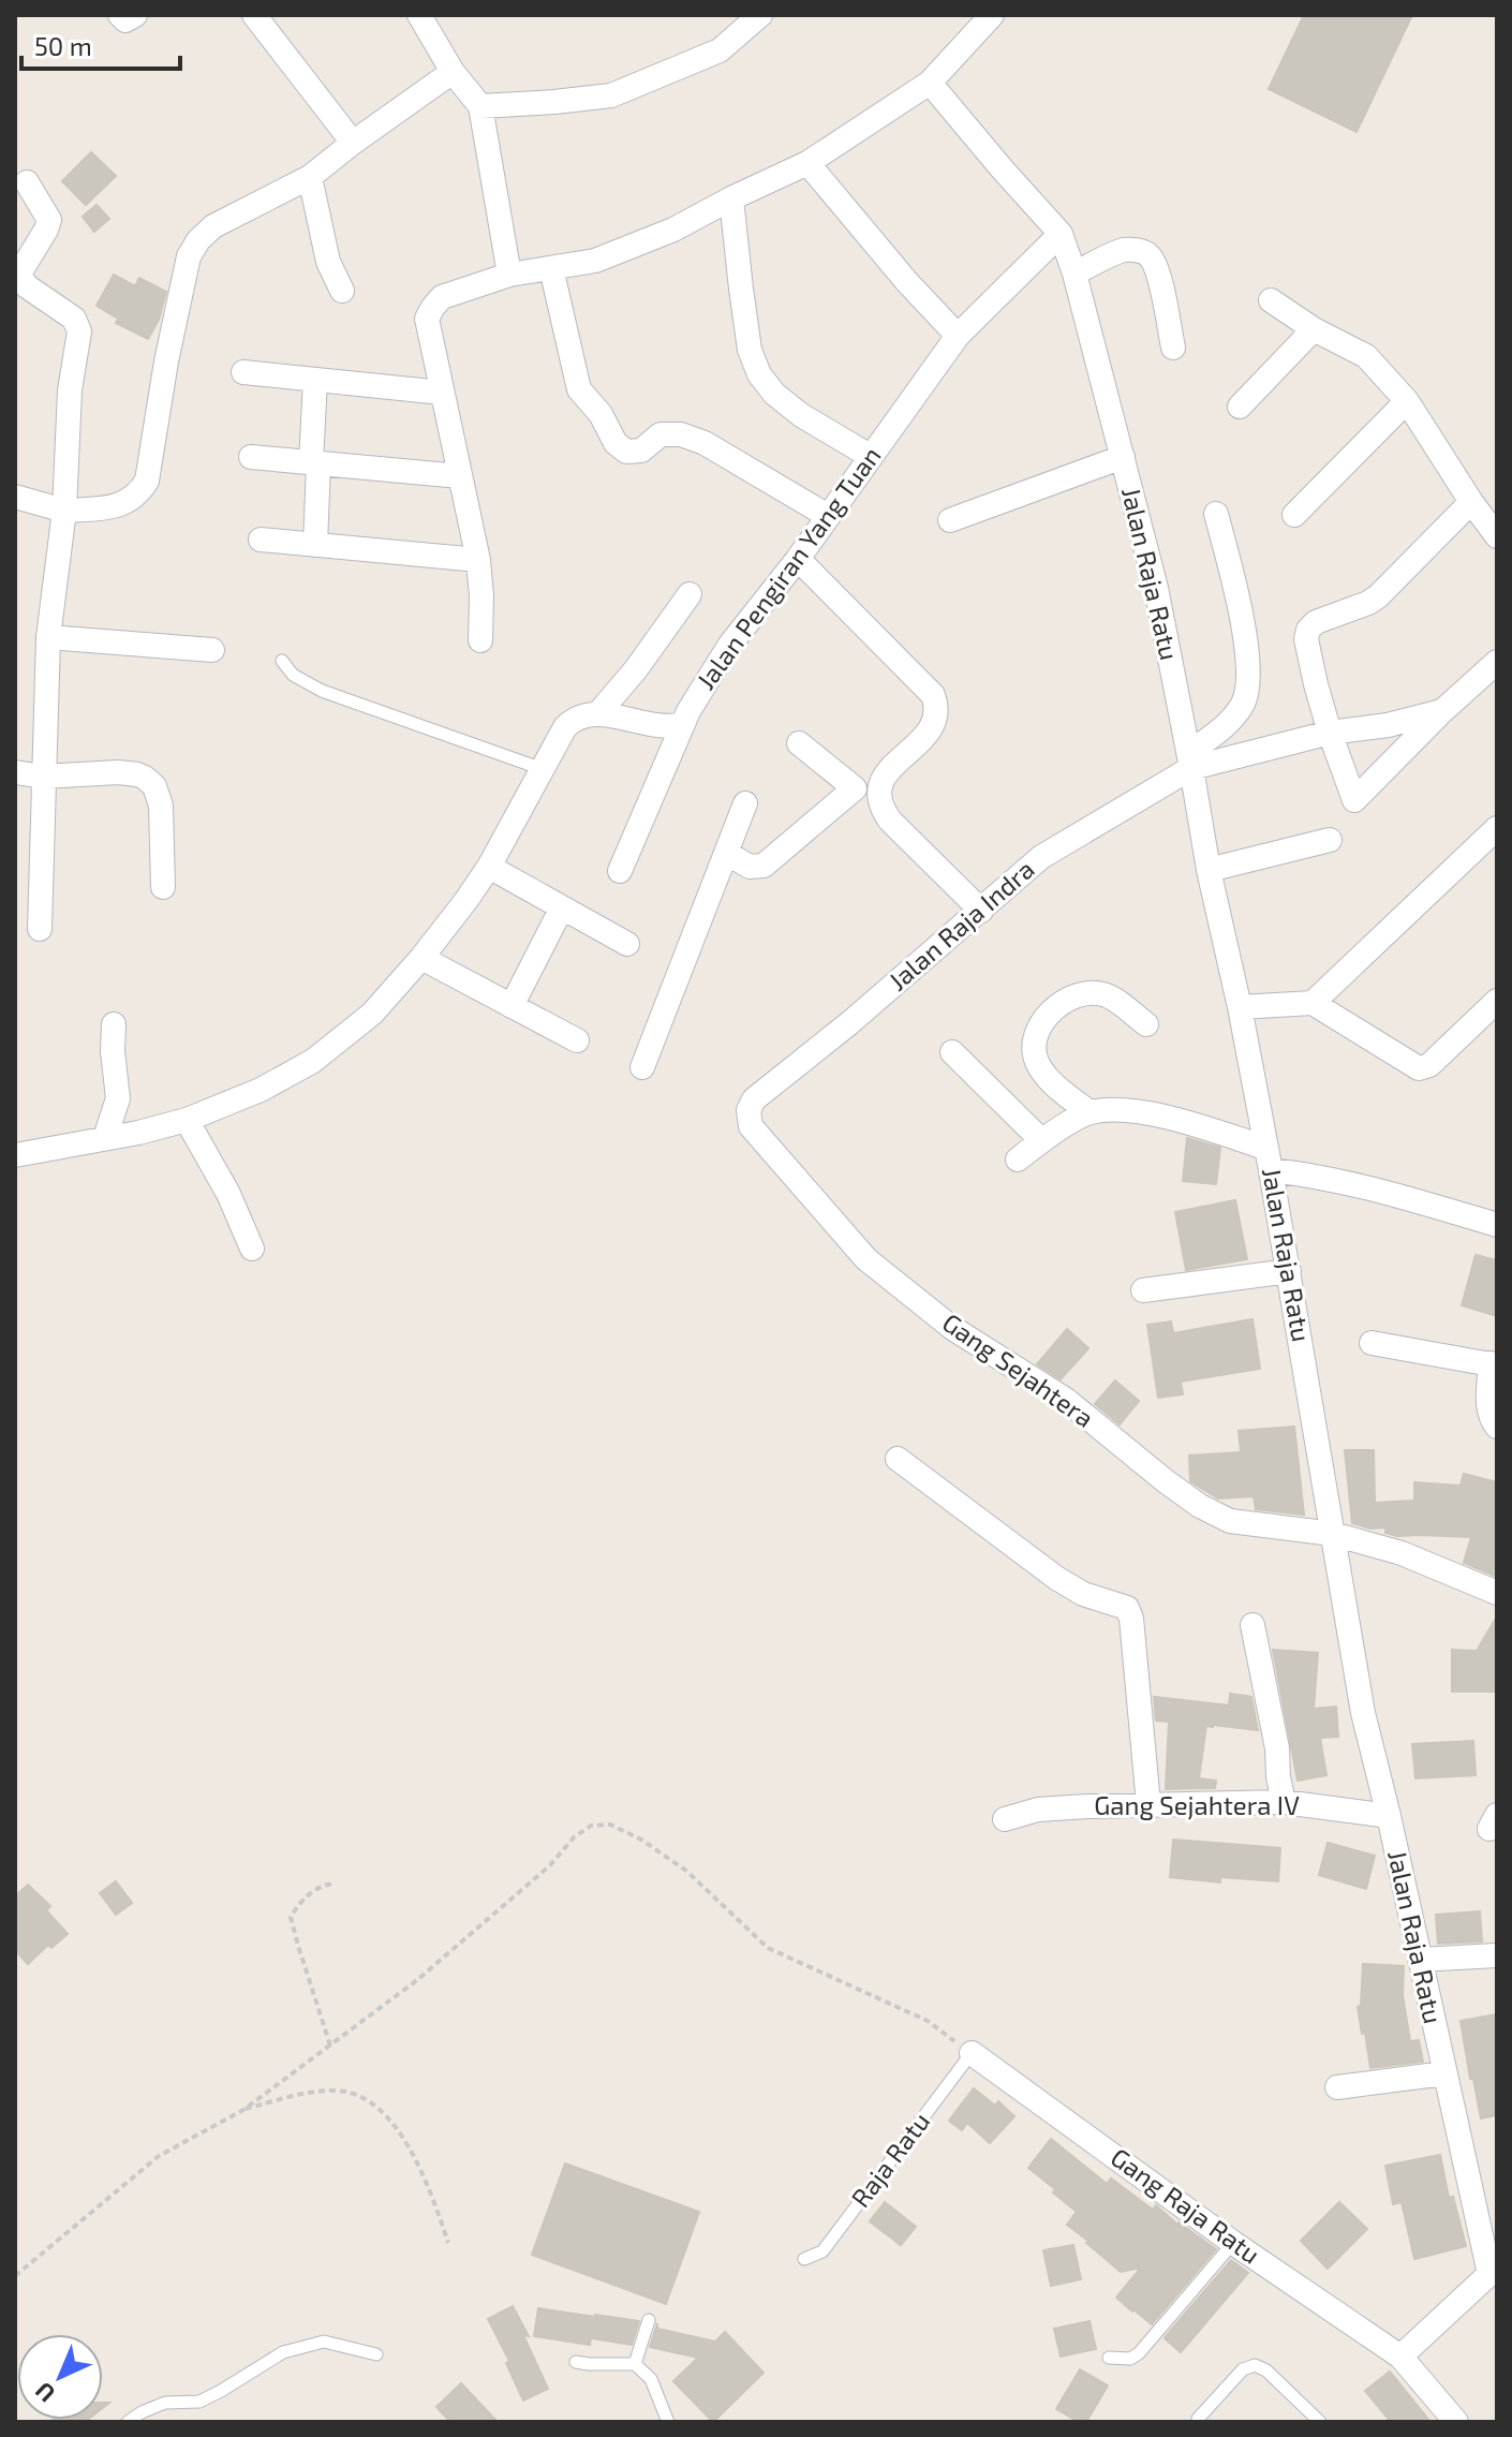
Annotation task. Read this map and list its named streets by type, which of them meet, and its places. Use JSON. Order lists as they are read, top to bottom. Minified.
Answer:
{"streets":{"street":["Jalan Pengiran Yang Tuan","Jalan Raja Ratu","Jalan Raja Indra","Gang Sejahtera","Gang Sejahtera IV","Gang Raja Ratu"],"lane":["Raja Ratu"]},"crossings":[["Jalan Pengiran Yang Tuan","Jalan Raja Ratu"],["Jalan Raja Ratu","Jalan Raja Indra"],["Jalan Raja Ratu","Gang Sejahtera"],["Jalan Raja Ratu","Gang Sejahtera IV"],["Jalan Raja Ratu","Gang Raja Ratu"],["Jalan Raja Indra","Gang Sejahtera"],["Raja Ratu","Gang Raja Ratu"]],"scale_bar":"50 m","north":"bottom left"}
